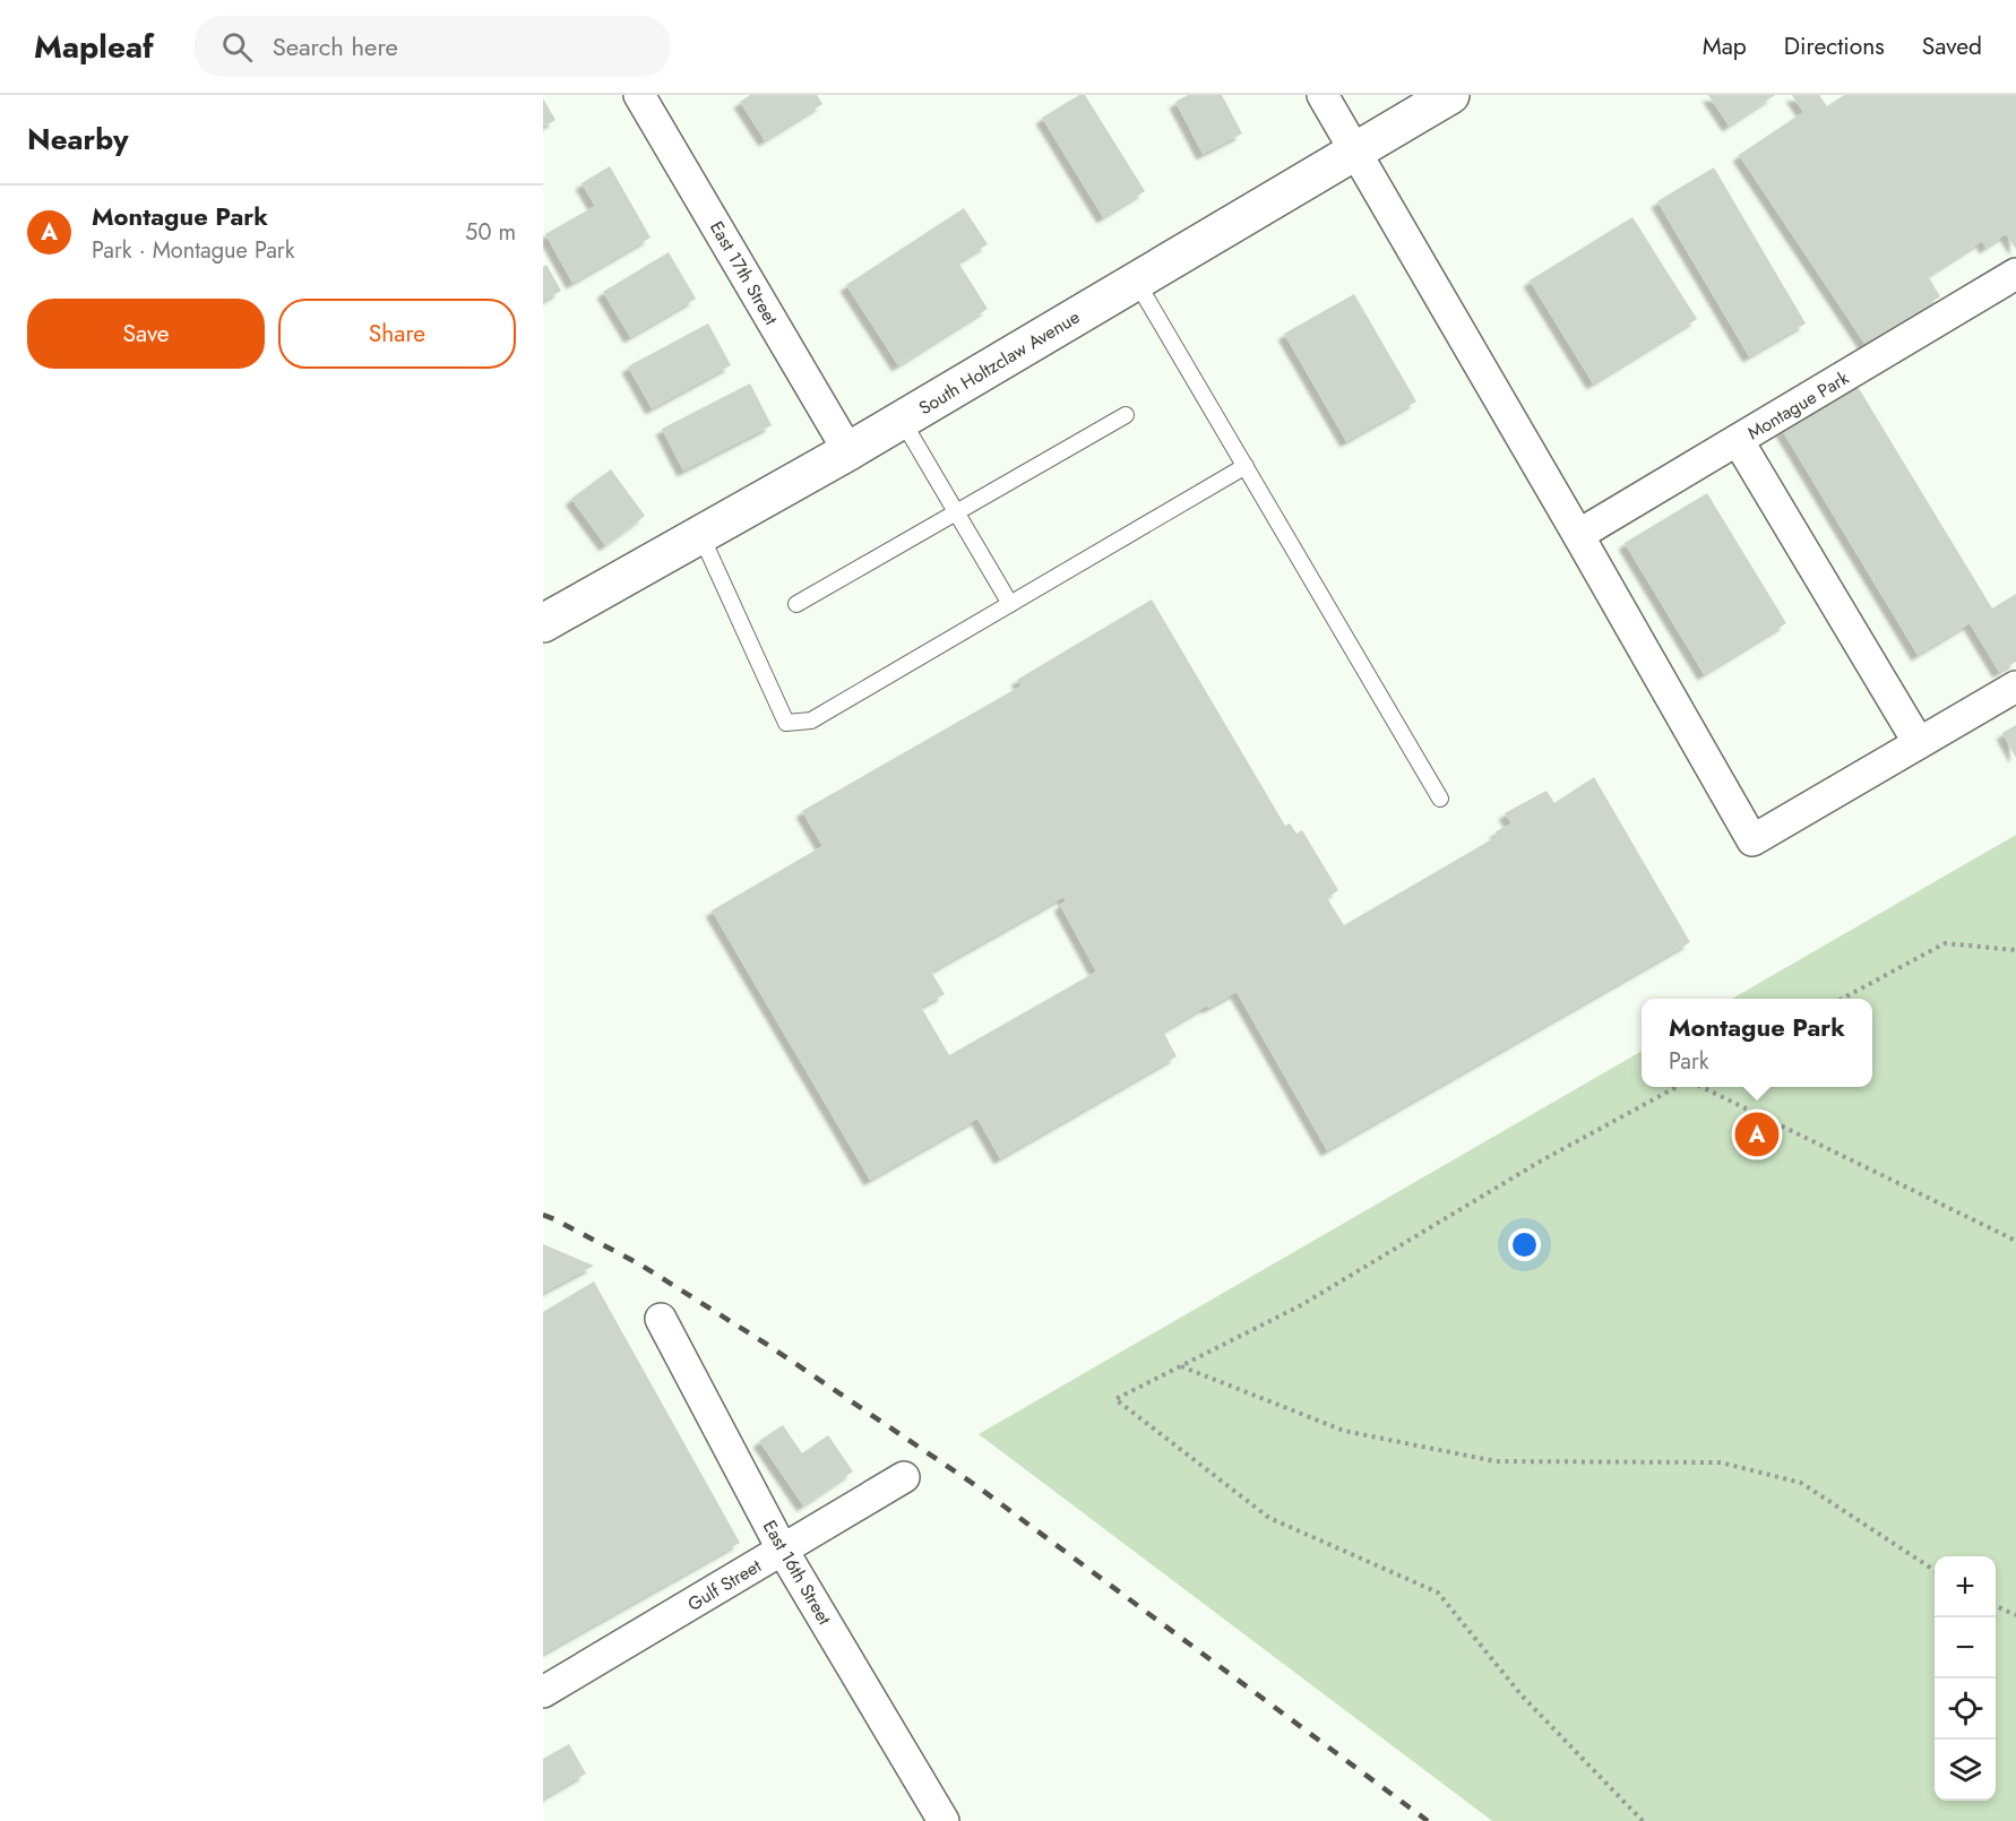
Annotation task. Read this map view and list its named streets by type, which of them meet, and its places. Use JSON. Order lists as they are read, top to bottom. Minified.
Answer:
{"streets":{"main road":["South Holtzclaw Avenue"],"street":["East 17th Street","Montague Park","East 16th Street","Gulf Street"]},"crossings":[["East 17th Street","South Holtzclaw Avenue"],["East 16th Street","Gulf Street"]],"page":{"header":"Mapleaf","search":"Search here","nav":["Map","Directions","Saved"],"heading":"Nearby","list":[{"mark":"A","name":"Montague Park","note":"Park · Montague Park","value":"50 m"}],"buttons":["Save","Share"],"popup":["Montague Park","Park"],"pins":"A","map_buttons":["+","−"]}}
